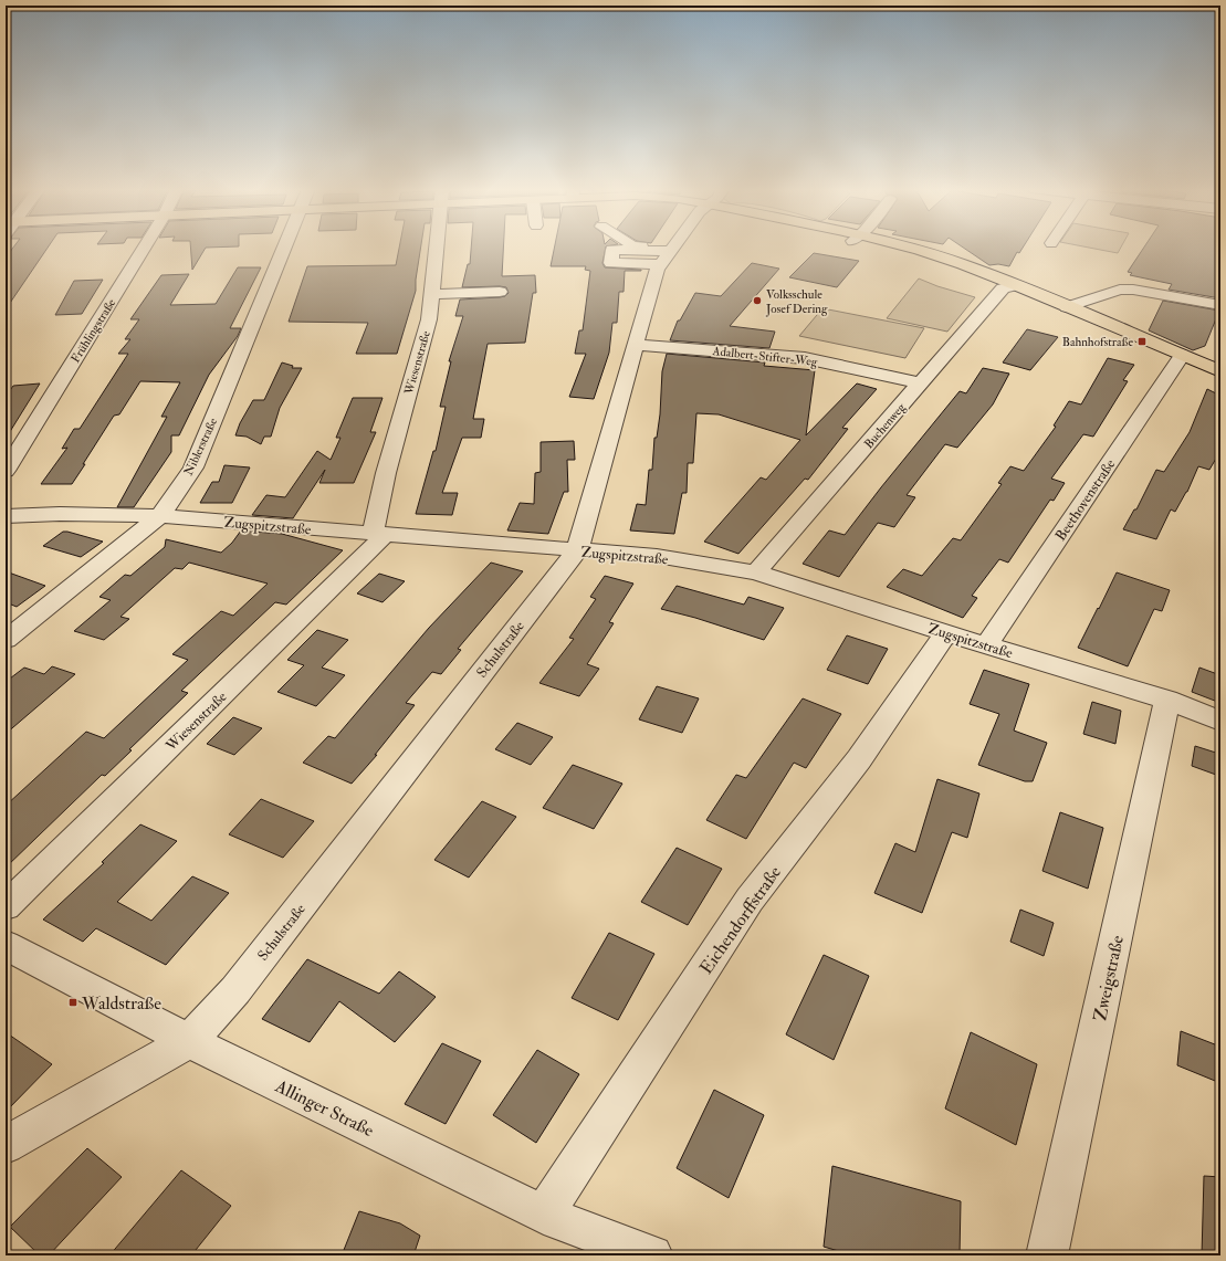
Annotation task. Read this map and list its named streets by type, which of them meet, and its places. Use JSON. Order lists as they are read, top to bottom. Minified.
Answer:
{"streets":{"street":["Frühlingstraße","Adalbert-Stifter-Weg","Wiesenstraße","Buchenweg","Niblerstraße","Beethovenstraße","Zugspitzstraße","Schulstraße","Eichendorffstraße","Zweigstraße","Allinger Straße"]},"crossings":[["Adalbert-Stifter-Weg","Buchenweg"],["Adalbert-Stifter-Weg","Schulstraße"],["Wiesenstraße","Zugspitzstraße"],["Buchenweg","Zugspitzstraße"],["Niblerstraße","Zugspitzstraße"],["Beethovenstraße","Zugspitzstraße"],["Zugspitzstraße","Schulstraße"],["Zugspitzstraße","Eichendorffstraße"],["Zugspitzstraße","Zweigstraße"],["Schulstraße","Allinger Straße"],["Eichendorffstraße","Allinger Straße"]],"places":{"other":["Volksschule Josef Dering"],"transit":["Bahnhofstraße","Waldstraße"]}}
